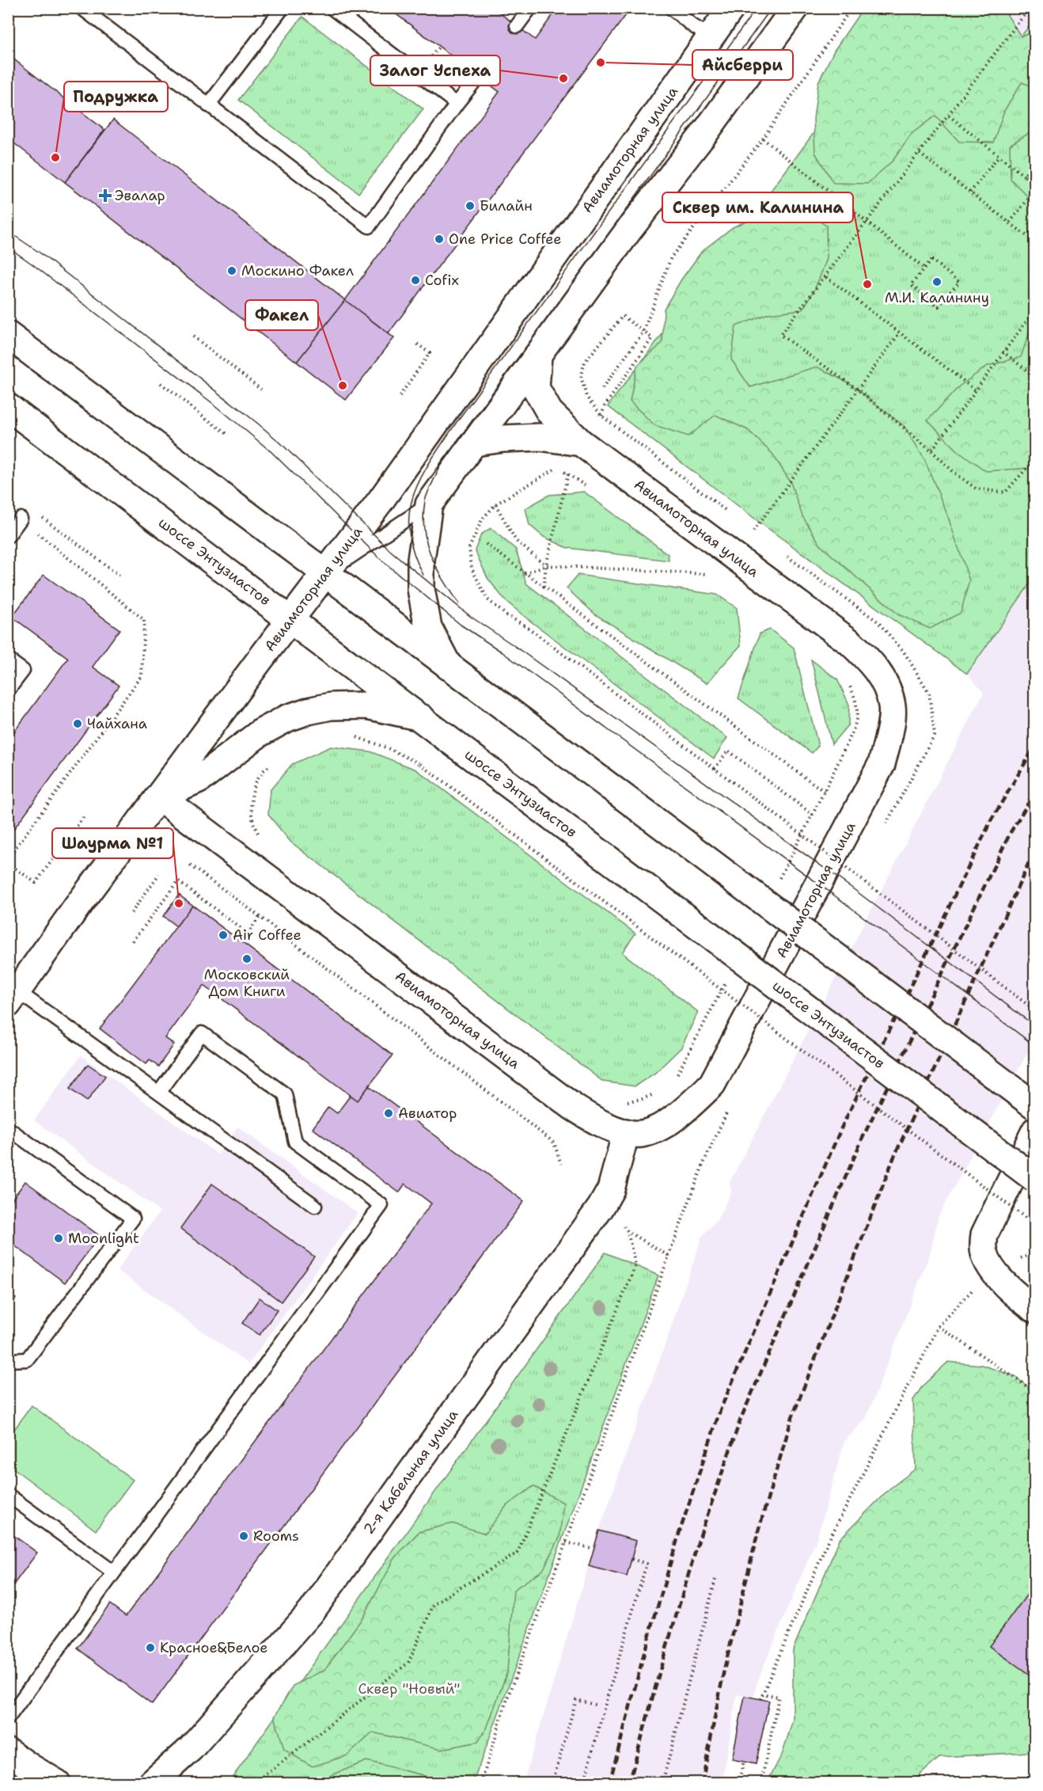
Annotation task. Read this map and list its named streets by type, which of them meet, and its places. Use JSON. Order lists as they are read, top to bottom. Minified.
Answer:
{"streets":{"main road":["Авиамоторная улица","шоссе Энтузиастов","2-я Кабельная улица"]},"crossings":[["Авиамоторная улица","шоссе Энтузиастов"],["Авиамоторная улица","2-я Кабельная улица"]],"parks":["Сквер \"Новый\""],"places":{"other":["Айсберри","Залог Успеха","Подружка","Билайн","One Price Coffee","Москино Факел","Cofix","М.И. Калинину","Сквер им. Калинина","Факел","Чайхана","Шаурма №1","Air Coffee","Московский Дом Книги","Авиатор","Moonlight","Rooms","Красное&Белое"],"health":["Эвалар"]}}
